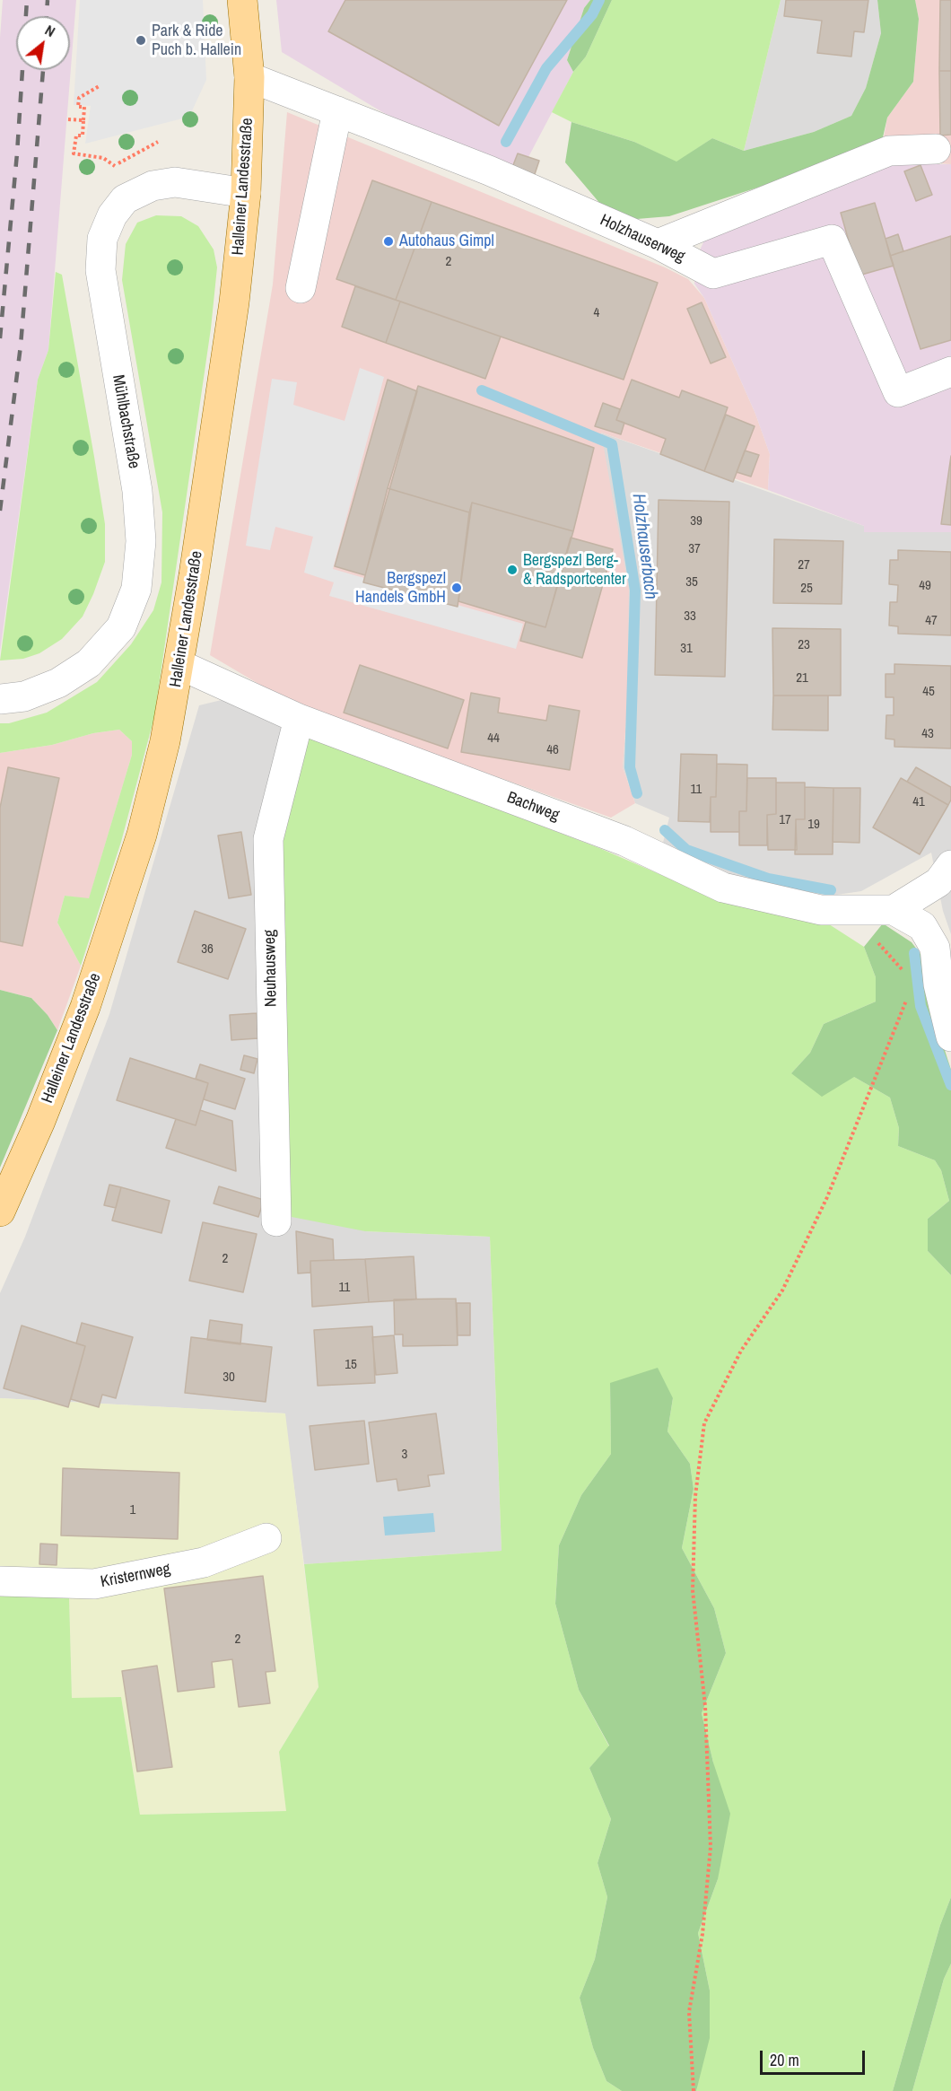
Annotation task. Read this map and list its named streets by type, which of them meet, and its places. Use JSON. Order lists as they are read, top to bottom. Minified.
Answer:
{"streets":{"main road":["Halleiner Landesstraße"],"street":["Holzhauserweg","Mühlbachstraße","Bachweg","Neuhausweg","Kristernweg"]},"crossings":[["Halleiner Landesstraße","Holzhauserweg"],["Halleiner Landesstraße","Mühlbachstraße"],["Halleiner Landesstraße","Bachweg"],["Bachweg","Neuhausweg"]],"water":["Holzhauserbach"],"places":["Park & Ride Puch b. Hallein","Autohaus Gimpl","Bergspezl Berg- & Radsportcenter","Bergspezl Handels GmbH"],"house_numbers":["2","4","39","37","27","35","49","25","33","47","23","31","21","45","43","44","46","11","41","17","19","36","2","11","15","30","3","1","2"],"scale_bar":"20 m","north":"top right"}
